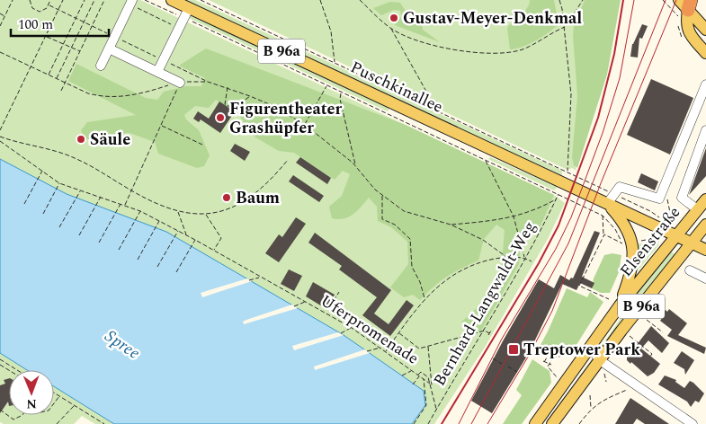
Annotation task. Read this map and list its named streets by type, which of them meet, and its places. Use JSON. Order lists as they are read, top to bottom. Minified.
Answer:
{"streets":{"main road":["B 96a","Puschkinallee","Elsenstraße"],"path":["Bernhard-Langwaldt-Weg","Uferpromenade"]},"crossings":[["B 96a","Elsenstraße"],["Puschkinallee","Elsenstraße"]],"water":["Spree"],"places":{"other":["Gustav-Meyer-Denkmal","Figurentheater Grashüpfer","Säule","Baum"],"transit":["Treptower Park"]},"scale_bar":"100 m","north":"bottom"}
